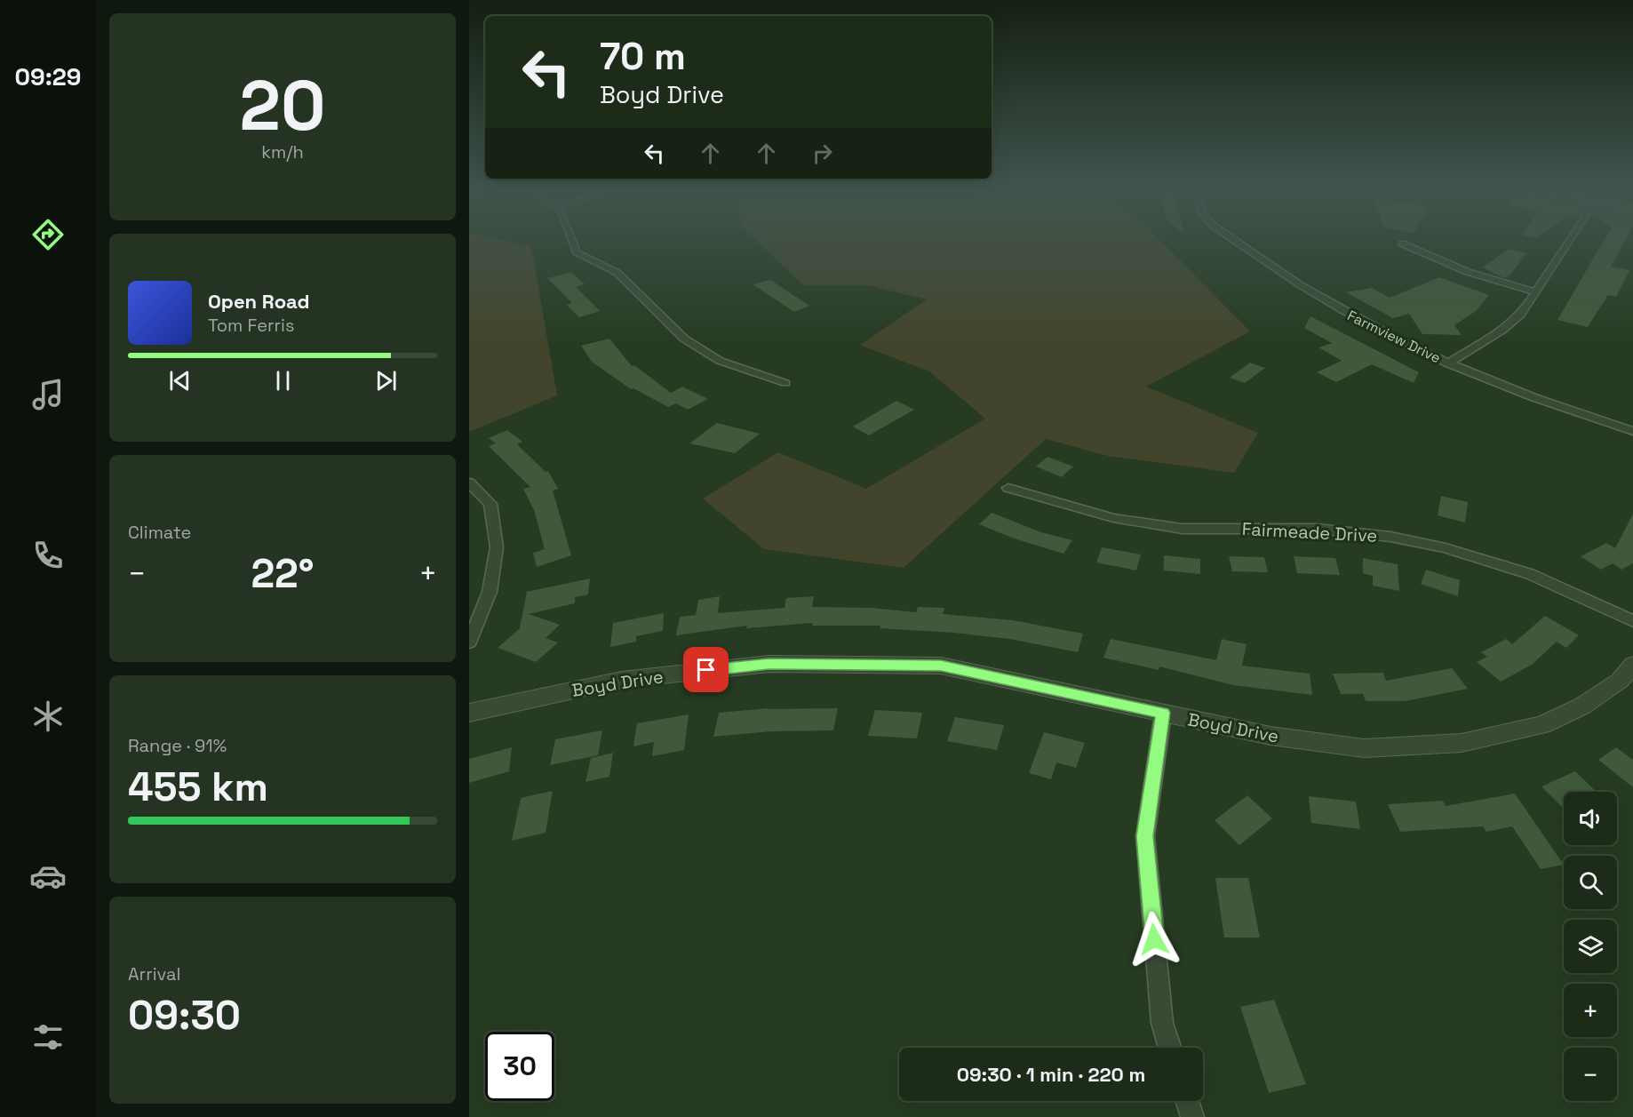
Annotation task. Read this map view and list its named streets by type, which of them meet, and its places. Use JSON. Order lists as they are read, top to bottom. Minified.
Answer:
{"streets":{"street":["Farmview Drive","Fairmeade Drive","Boyd Drive"]},"page":{"tabs":"09:29","tile":[["20","km/h"],"Climate",["Range · 91%","455 km"],["Arrival","09:30"]],"turn":["70 m","Boyd Drive"],"song":["Open Road","Tom Ferris"],"heat":["−","22°","+"],"map_buttons":["+","−"],"limit":"30","trip":"09:30 · 1 min · 220 m"}}
